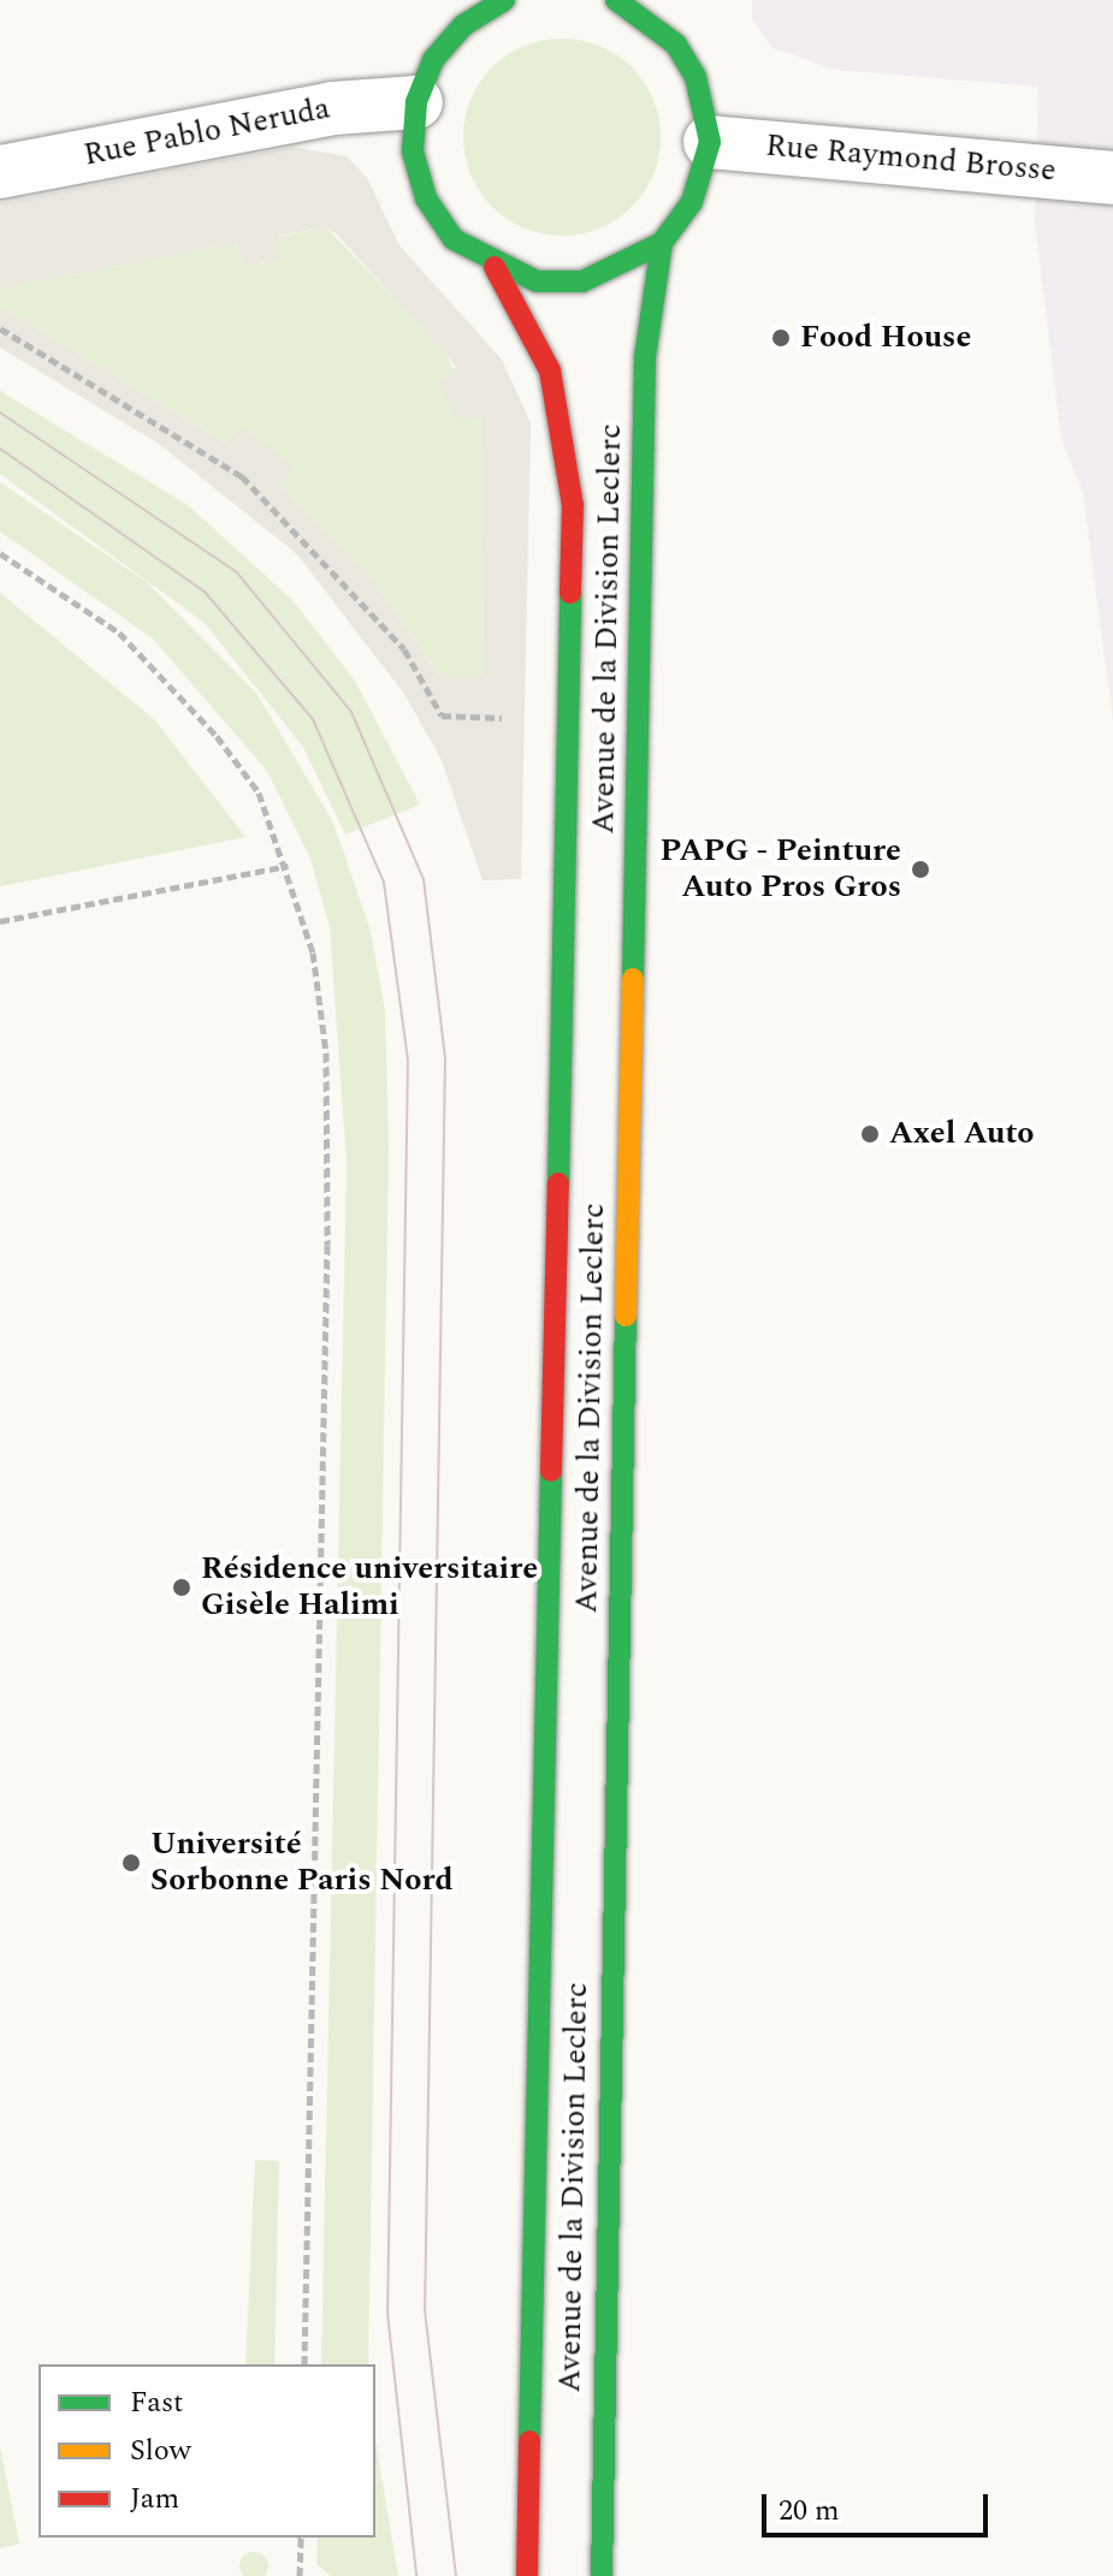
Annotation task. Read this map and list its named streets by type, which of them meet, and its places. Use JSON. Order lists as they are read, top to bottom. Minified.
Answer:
{"streets":{"street":["Rue Pablo Neruda","Rue Raymond Brosse","Avenue de la Division Leclerc"]},"crossings":[["Rue Pablo Neruda","Avenue de la Division Leclerc"],["Rue Raymond Brosse","Avenue de la Division Leclerc"]],"places":["Food House","PAPG - Peinture Auto Pros Gros","Axel Auto","Résidence universitaire Gisèle Halimi","Université Sorbonne Paris Nord"],"legend":["Fast","Slow","Jam"],"scale_bar":"20 m"}
